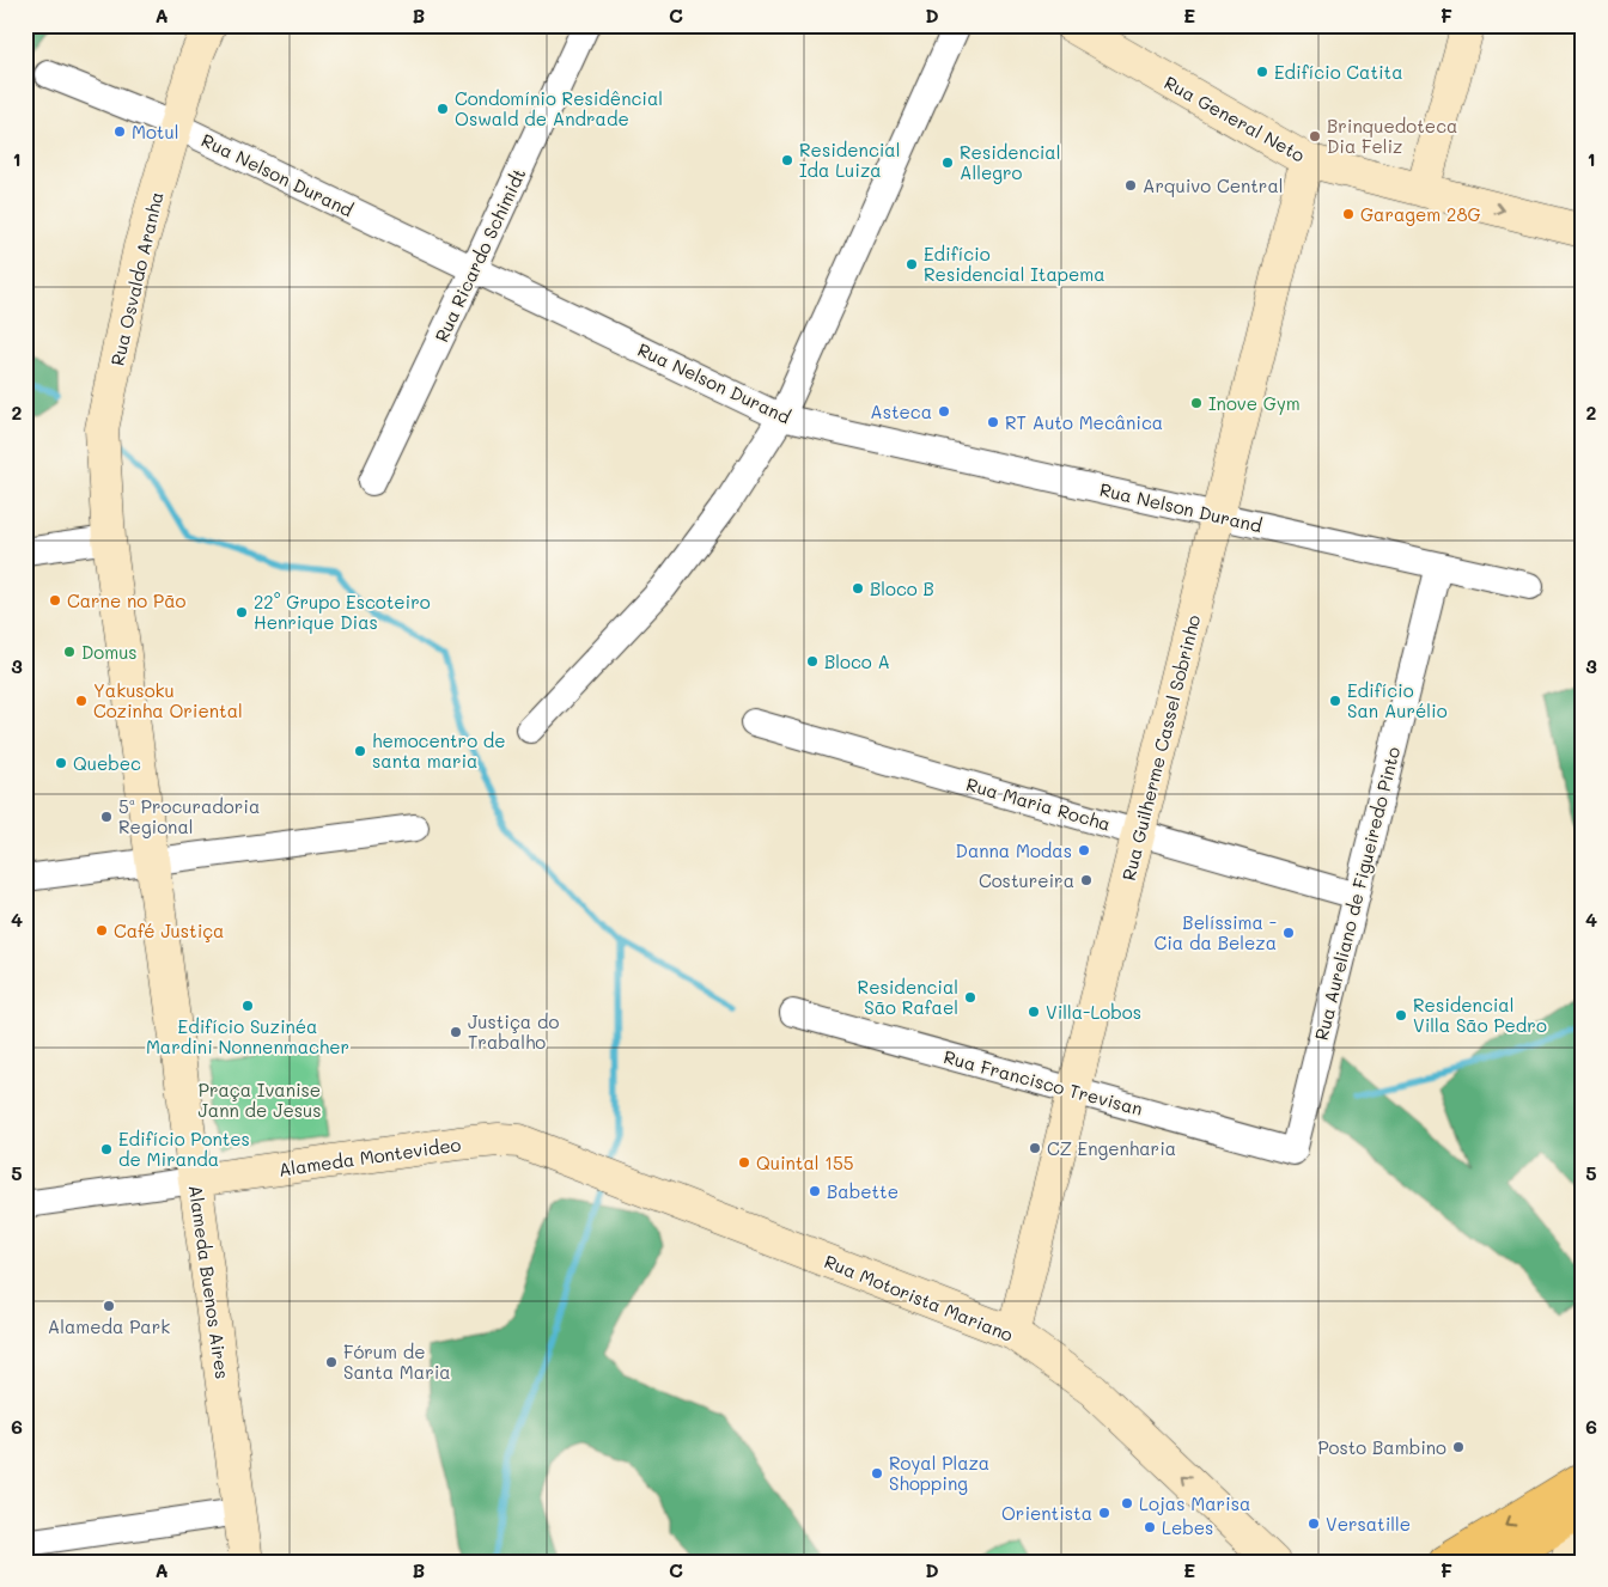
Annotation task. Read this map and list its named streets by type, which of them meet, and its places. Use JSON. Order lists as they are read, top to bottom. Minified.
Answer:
{"streets":{"street":["Rua General Neto","Rua Nelson Durand","Rua Ricardo Schimidt","Rua Osvaldo Aranha","Rua Guilherme Cassel Sobrinho","Rua Maria Rocha","Rua Aureliano de Figueiredo Pinto","Rua Francisco Trevisan","Alameda Montevideo","Alameda Buenos Aires","Rua Motorista Mariano"]},"crossings":[["Rua General Neto","Rua Guilherme Cassel Sobrinho"],["Rua Nelson Durand","Rua Ricardo Schimidt"],["Rua Nelson Durand","Rua Osvaldo Aranha"],["Rua Nelson Durand","Rua Guilherme Cassel Sobrinho"],["Rua Nelson Durand","Rua Aureliano de Figueiredo Pinto"],["Rua Osvaldo Aranha","Alameda Buenos Aires"],["Rua Guilherme Cassel Sobrinho","Rua Maria Rocha"],["Rua Guilherme Cassel Sobrinho","Rua Francisco Trevisan"],["Rua Guilherme Cassel Sobrinho","Rua Motorista Mariano"],["Rua Maria Rocha","Rua Aureliano de Figueiredo Pinto"],["Rua Aureliano de Figueiredo Pinto","Rua Francisco Trevisan"],["Alameda Montevideo","Alameda Buenos Aires"],["Alameda Montevideo","Rua Motorista Mariano"]],"one_way":["Rua Motorista Mariano"],"parks":["Praça Ivanise Jann de Jesus"],"places":["Edifício Catita","Condomínio Residêncial Oswald de Andrade","Motul","Brinquedoteca Dia Feliz","Residencial Ida Luiza","Residencial Allegro","Arquivo Central","Garagem 28G","Edifício Residencial Itapema","Inove Gym","Asteca","RT Auto Mecânica","Bloco B","Carne no Pão","22° Grupo Escoteiro Henrique Dias","Domus","Bloco A","Yakusoku Cozinha Oriental","Edifício San Aurélio","hemocentro de santa maria","Quebec","5ª Procuradoria Regional","Danna Modas","Costureira","Café Justiça","Belíssima - Cia da Beleza","Residencial São Rafael","Edifício Suzinéa Mardini Nonnenmacher","Villa-Lobos","Residencial Villa São Pedro","Justiça do Trabalho","CZ Engenharia","Edifício Pontes de Miranda","Quintal 155","Babette","Alameda Park","Fórum de Santa Maria","Posto Bambino","Royal Plaza Shopping","Lojas Marisa","Orientista","Versatille","Lebes"],"grid":{"columns":["A","B","C","D","E","F"],"rows":["1","2","3","4","5","6"]}}
